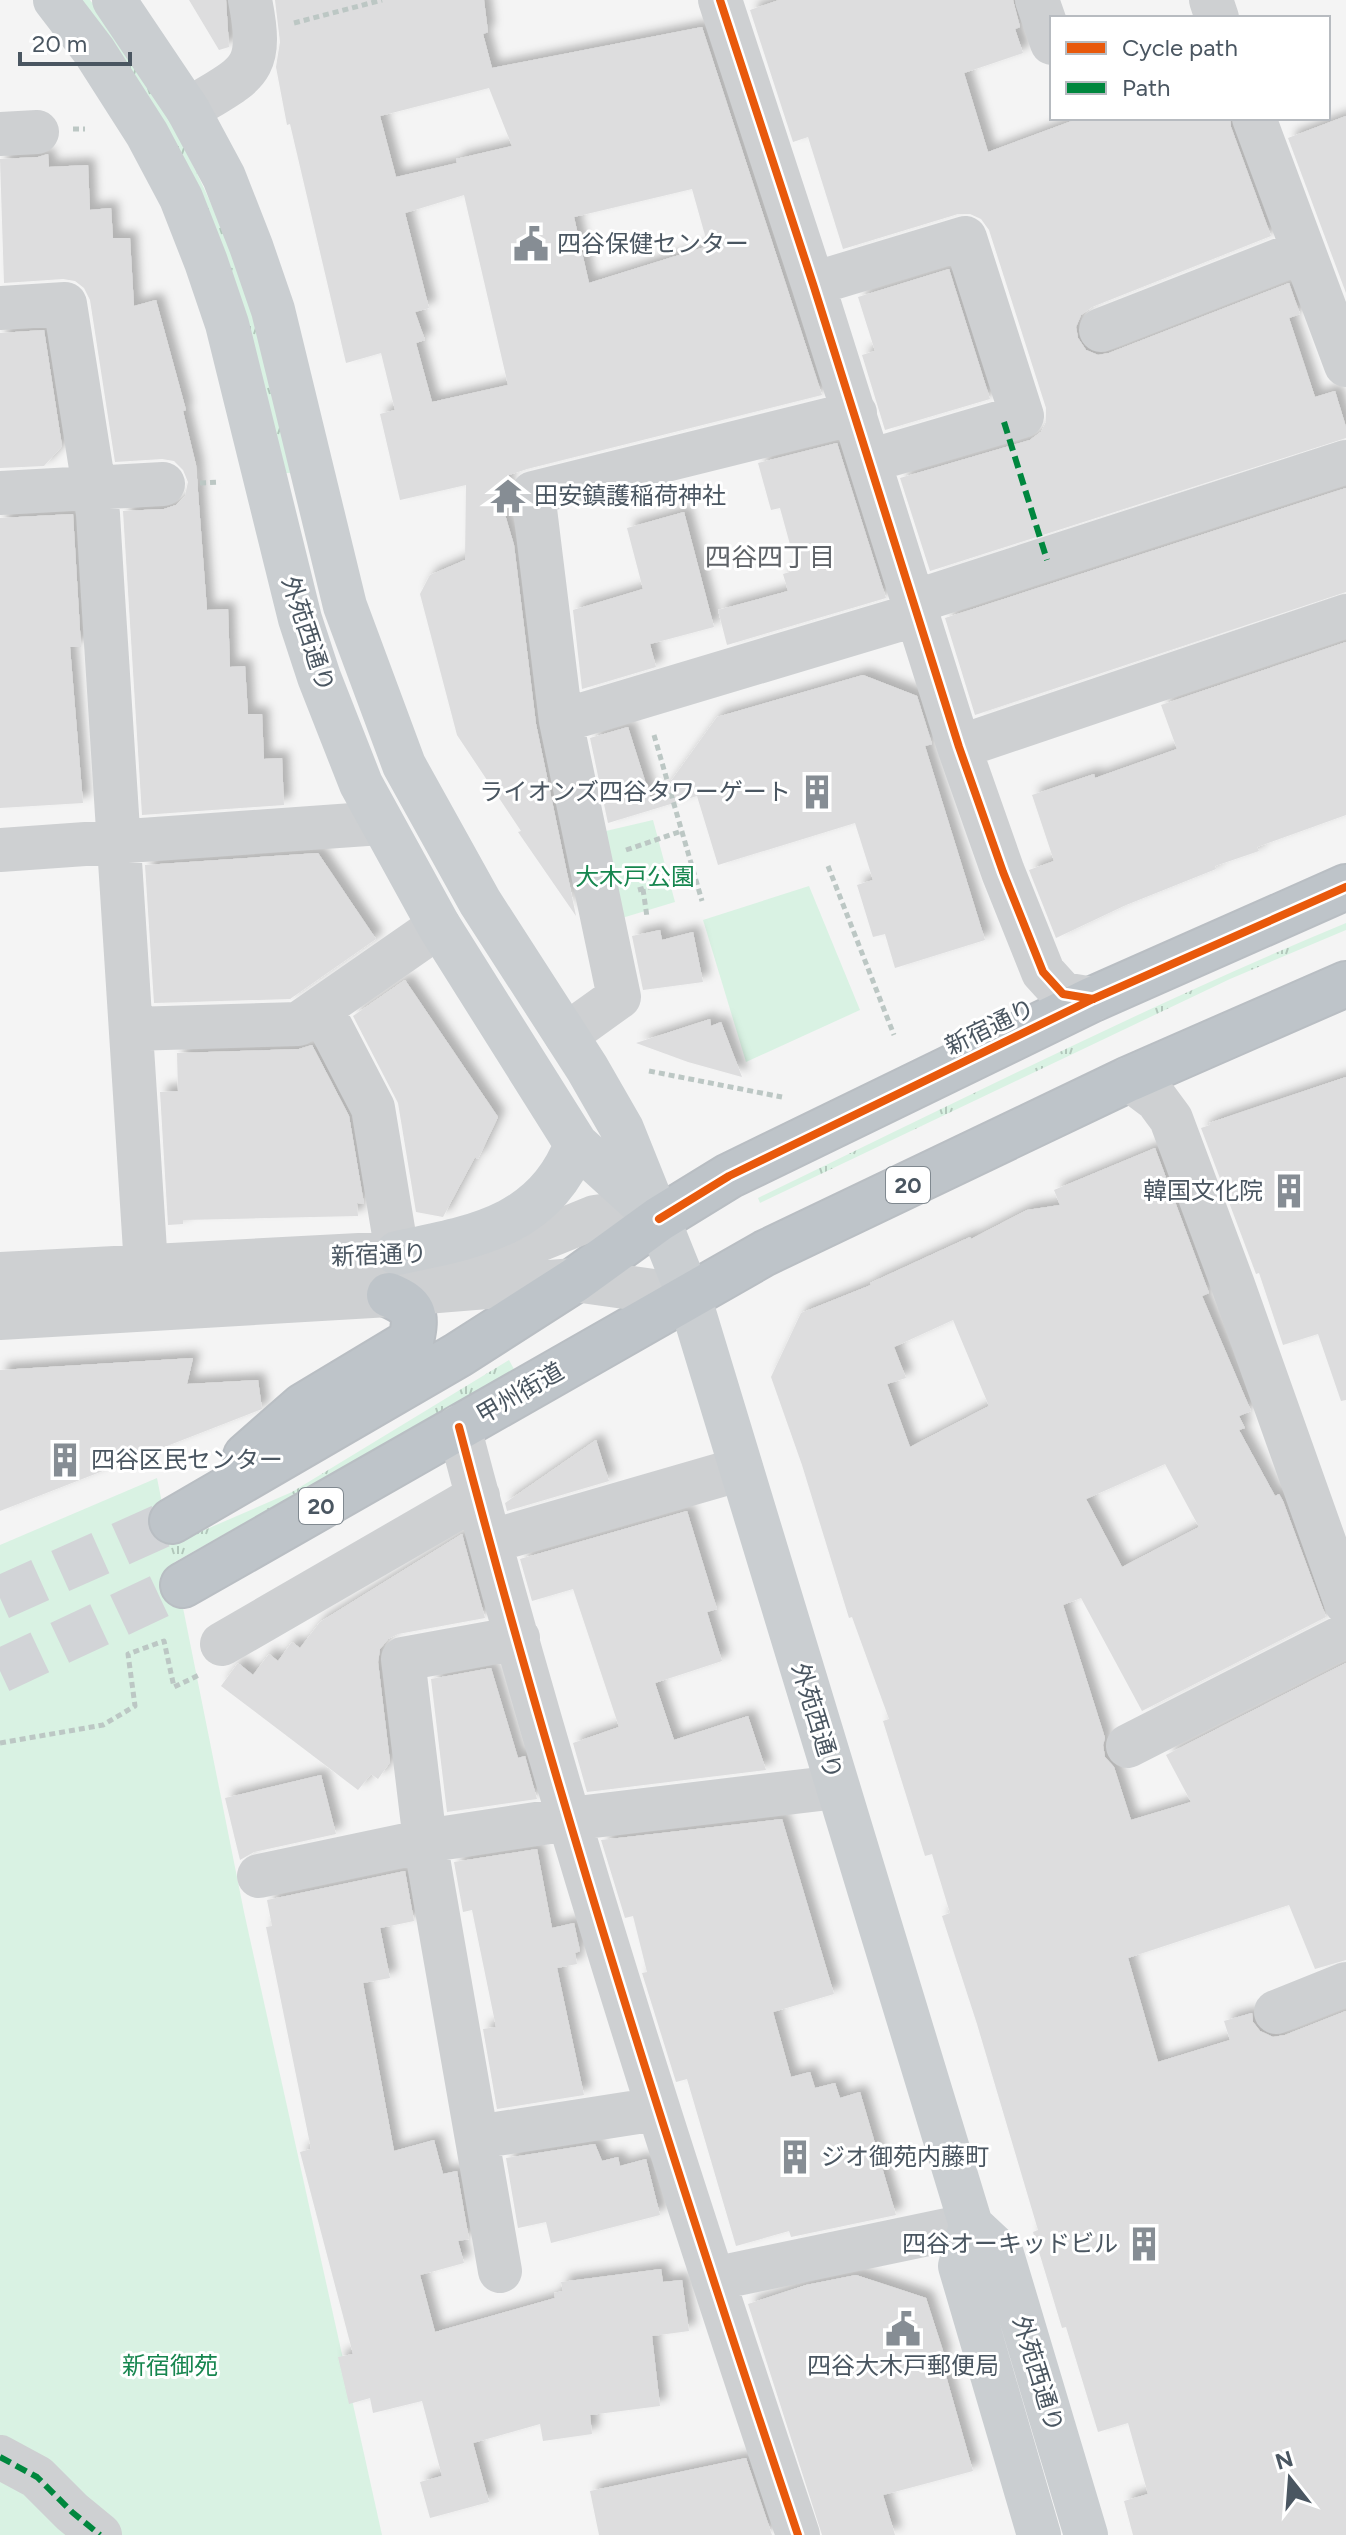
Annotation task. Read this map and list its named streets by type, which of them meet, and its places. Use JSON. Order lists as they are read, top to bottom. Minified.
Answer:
{"streets":{"highway":["新宿通り","20","甲州街道"],"main road":["外苑西通り"]},"crossings":[["外苑西通り","新宿通り"],["外苑西通り","20"],["外苑西通り","甲州街道"],["新宿通り","20"],["新宿通り","甲州街道"],["20","甲州街道"]],"districts":["四谷四丁目"],"parks":["大木戸公園","新宿御苑"],"places":{"public building":["四谷保健センター","四谷大木戸郵便局"],"temple":["田安鎮護稲荷神社"],"building":["ライオンズ四谷タワーゲート","韓国文化院","四谷区民センター","ジオ御苑内藤町","四谷オーキッドビル"]},"legend":["Cycle path","Path"],"scale_bar":"20 m","north":"top"}
